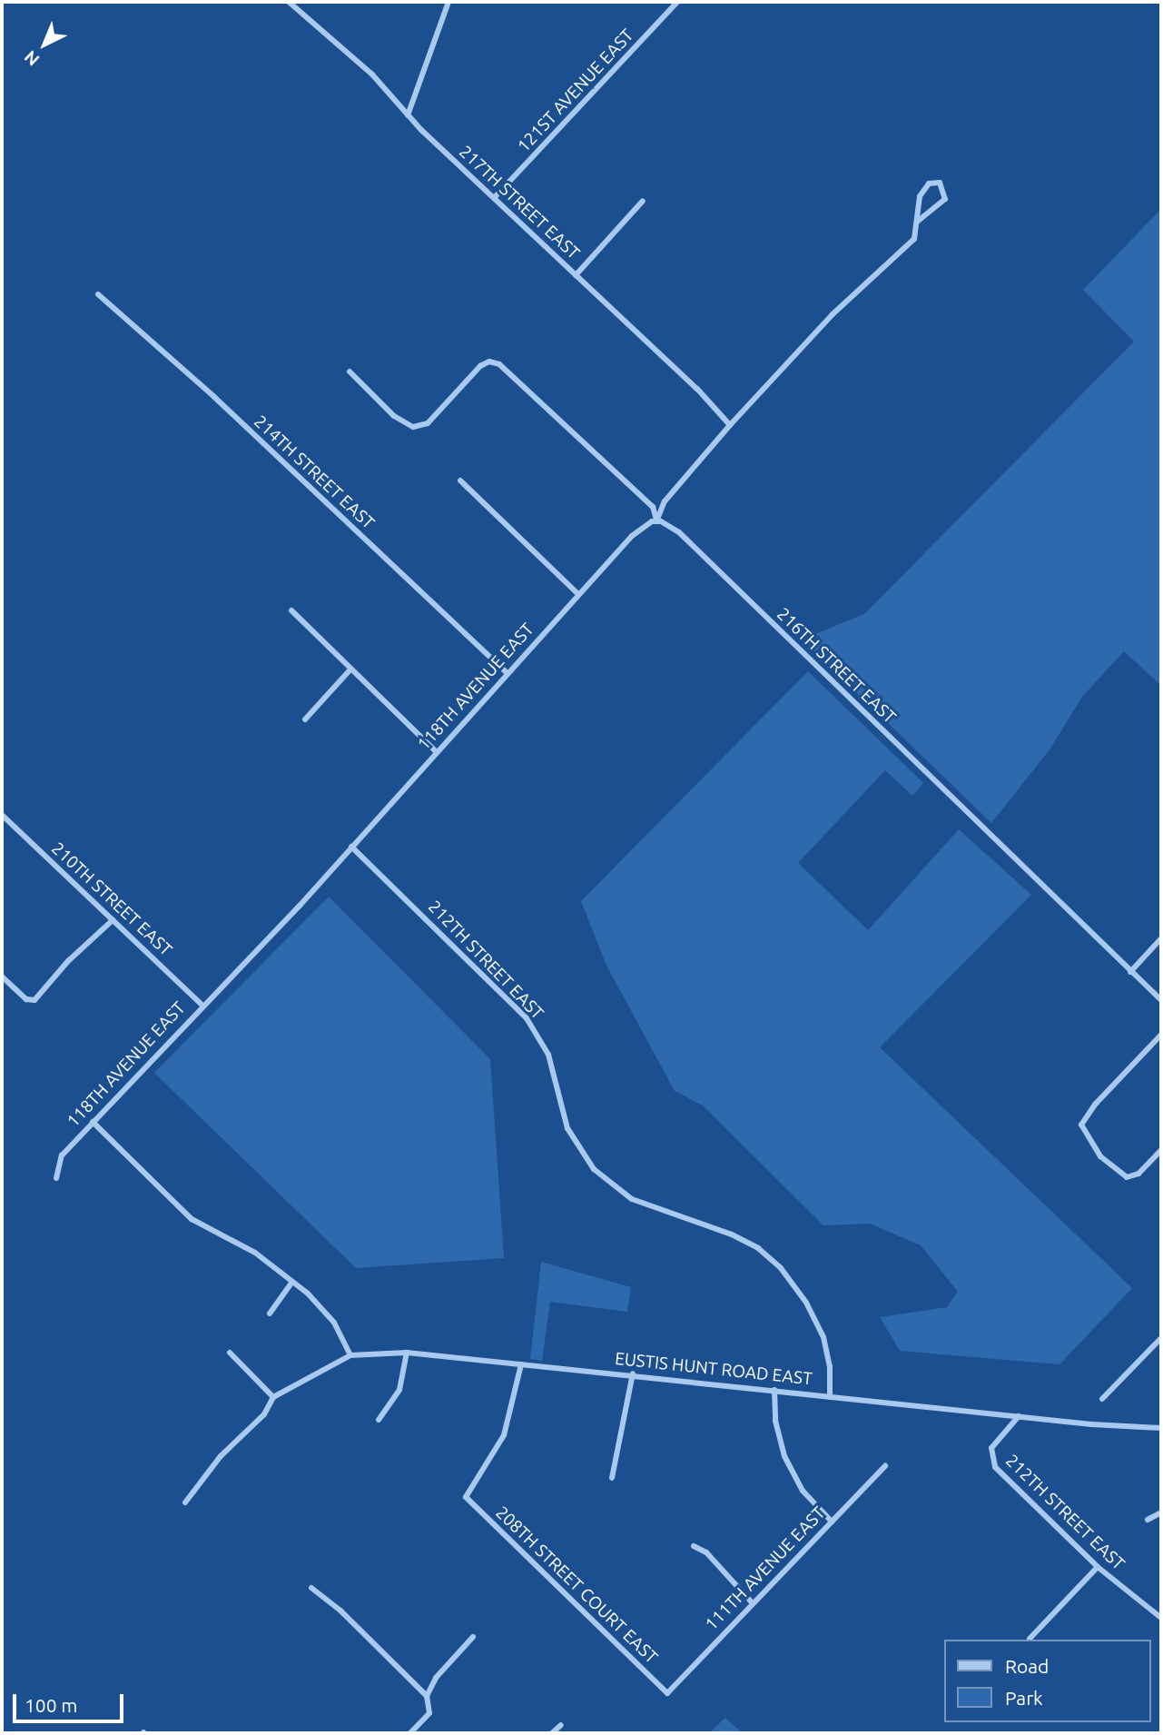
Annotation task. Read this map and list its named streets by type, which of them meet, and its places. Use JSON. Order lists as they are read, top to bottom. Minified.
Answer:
{"streets":{"street":["121ST AVENUE EAST","217TH STREET EAST","214TH STREET EAST","216TH STREET EAST","118TH AVENUE EAST","210TH STREET EAST","212TH STREET EAST","EUSTIS HUNT ROAD EAST","111TH AVENUE EAST","208TH STREET COURT EAST"]},"crossings":[["121ST AVENUE EAST","217TH STREET EAST"],["217TH STREET EAST","118TH AVENUE EAST"],["214TH STREET EAST","118TH AVENUE EAST"],["216TH STREET EAST","118TH AVENUE EAST"],["118TH AVENUE EAST","210TH STREET EAST"],["118TH AVENUE EAST","212TH STREET EAST"],["212TH STREET EAST","EUSTIS HUNT ROAD EAST"],["EUSTIS HUNT ROAD EAST","208TH STREET COURT EAST"],["111TH AVENUE EAST","208TH STREET COURT EAST"]],"legend":["Road","Park"],"scale_bar":"100 m","north":"bottom left"}
